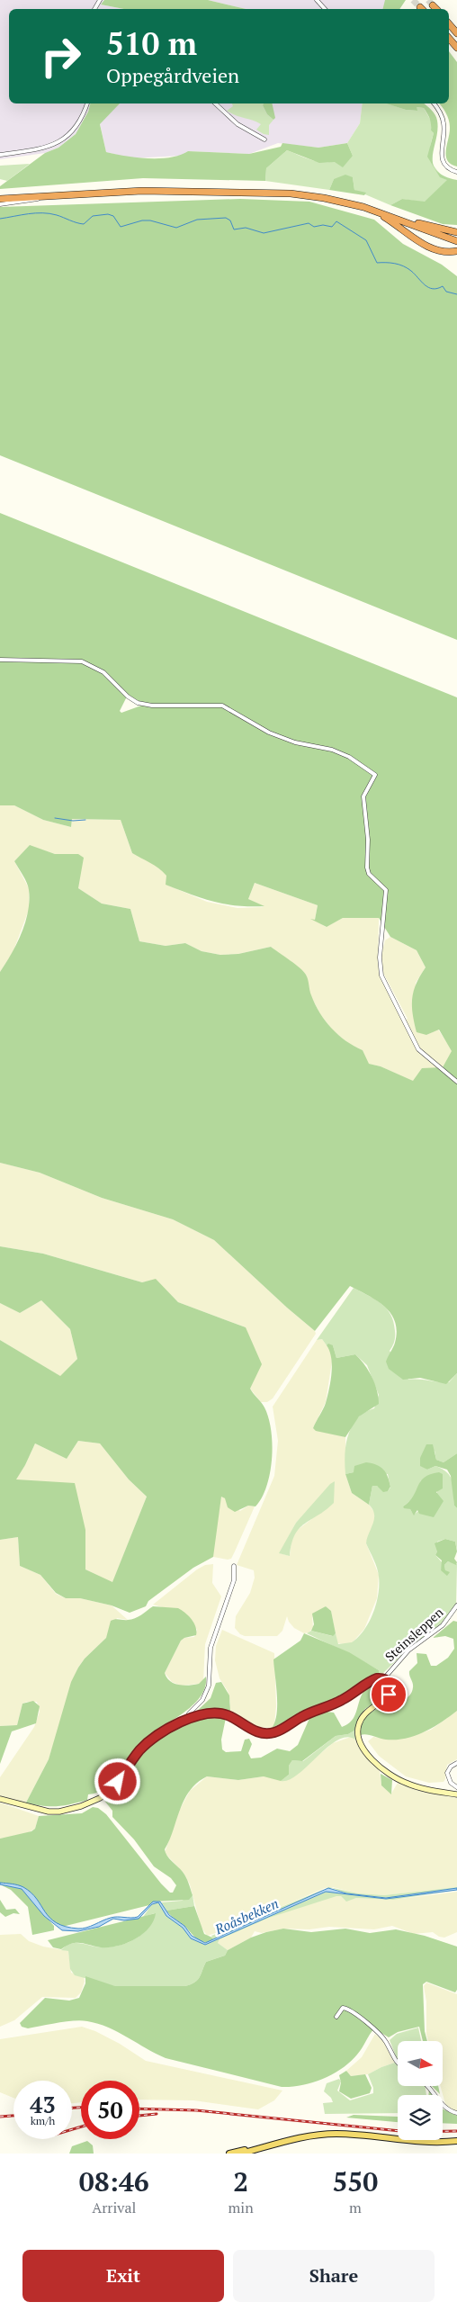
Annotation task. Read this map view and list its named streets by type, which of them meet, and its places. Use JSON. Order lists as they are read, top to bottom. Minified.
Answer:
{"streets":{"street":["Steinsleppen"]},"water":["Roåsbekken"],"north":"right","page":{"turn":["510 m","Oppegårdveien"],"speed":"43 km/h","limit":"50","eta":["08:46","Arrival","2","min","550","m"],"buttons":["Exit","Share"]}}
